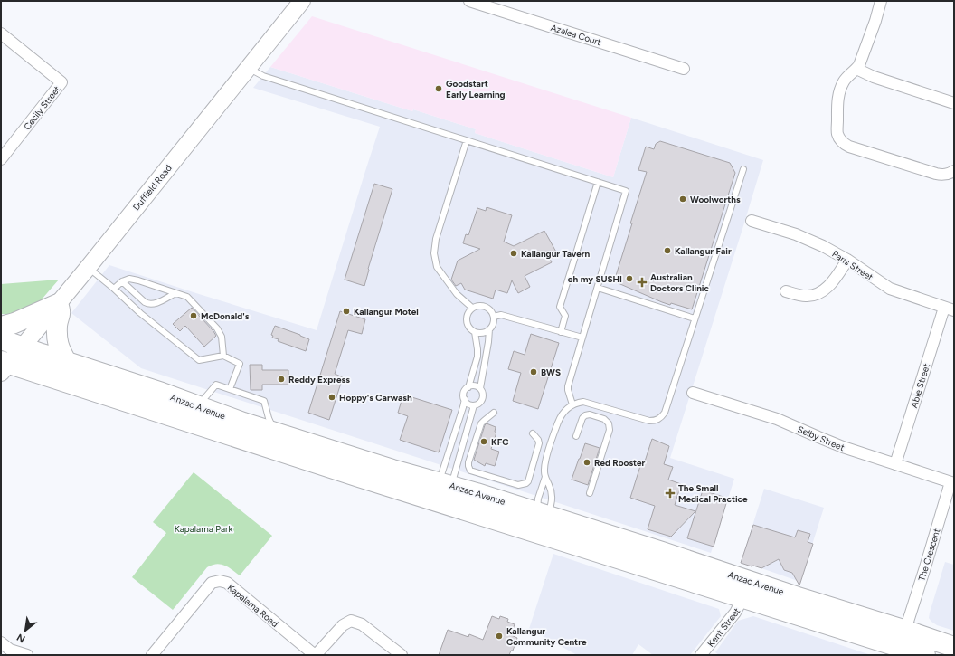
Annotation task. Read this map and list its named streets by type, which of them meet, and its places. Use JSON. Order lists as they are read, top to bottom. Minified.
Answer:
{"streets":{"highway":["Anzac Avenue"],"street":["Azalea Court","Cecily Street","Duffield Road","Paris Street","Able Street","Selby Street","The Crescent","Kapalama Road","Kent Street"]},"crossings":[["Duffield Road","Anzac Avenue"],["Paris Street","Able Street"],["Able Street","Selby Street"],["Anzac Avenue","The Crescent"],["Anzac Avenue","Kent Street"],["Selby Street","The Crescent"]],"parks":["Kapalama Park"],"places":{"other":["Goodstart Early Learning","Woolworths","Kallangur Fair","Kallangur Tavern","oh my SUSHI","Kallangur Motel","McDonald's","BWS","Reddy Express","Hoppy's Carwash","KFC","Red Rooster","Kallangur Community Centre"],"health":["Australian Doctors Clinic","The Small Medical Practice"]},"north":"bottom left"}
